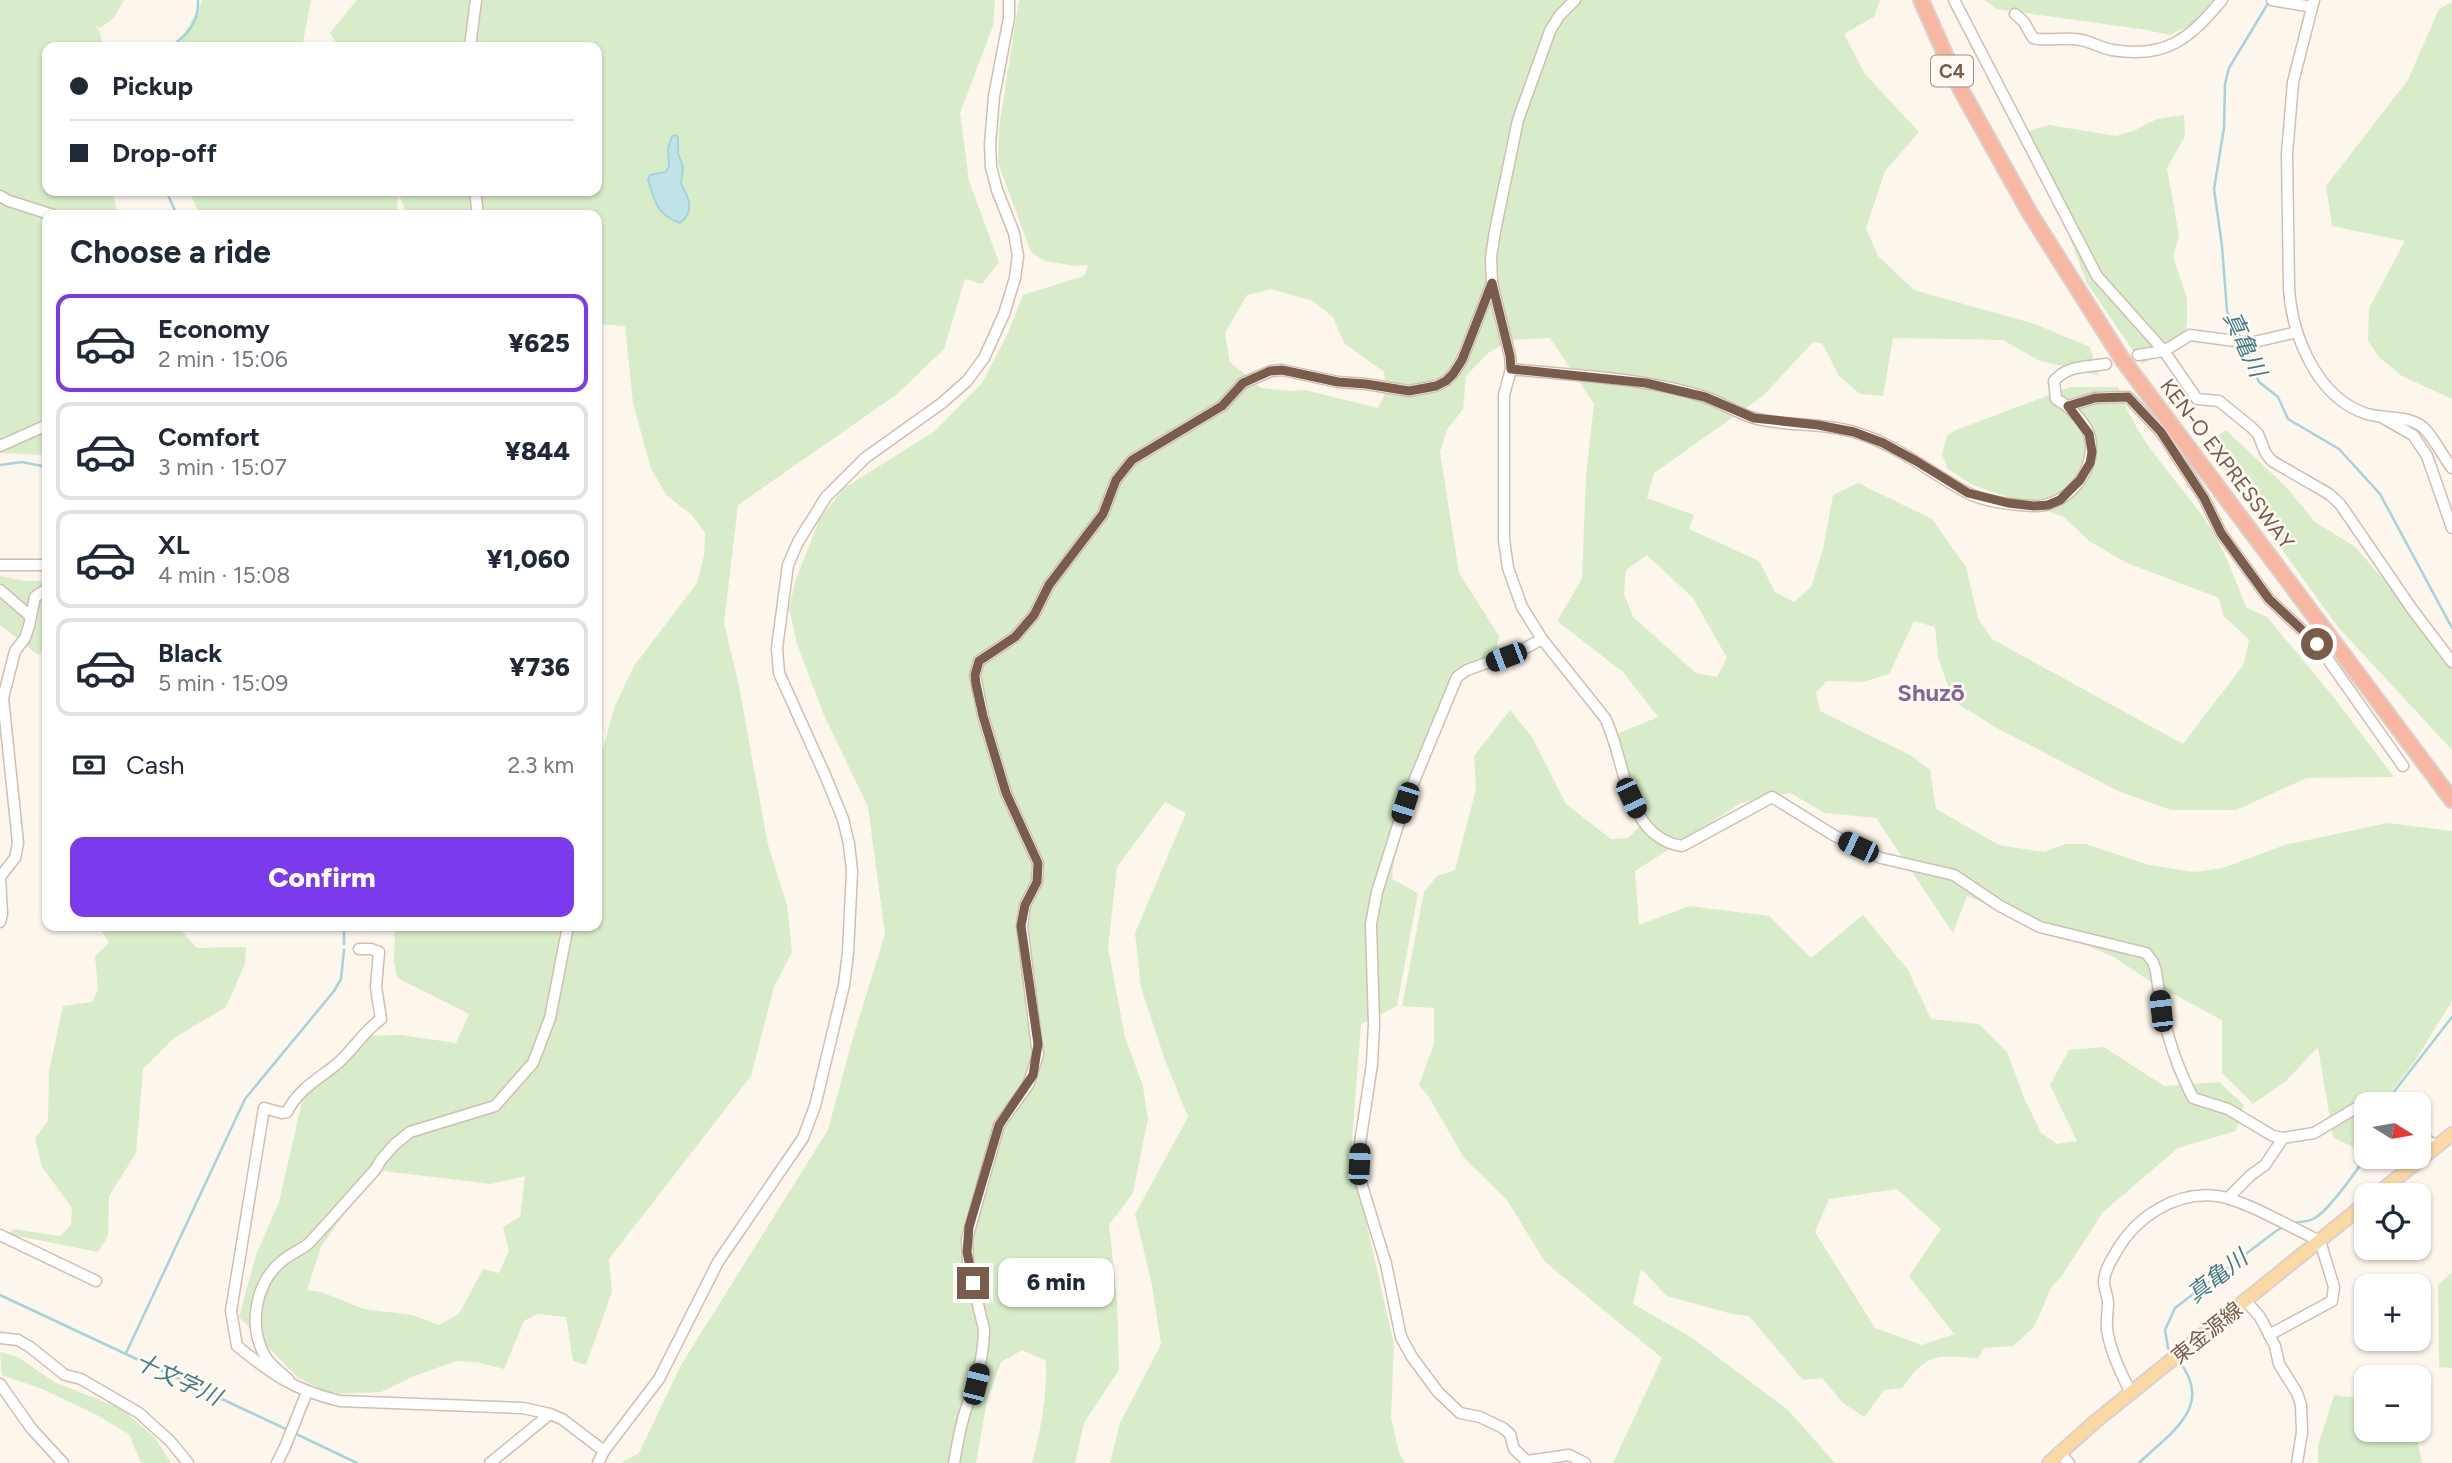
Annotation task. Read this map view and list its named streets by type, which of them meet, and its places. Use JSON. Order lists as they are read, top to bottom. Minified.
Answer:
{"streets":{"highway":["C4","KEN-O EXPRESSWAY"],"main road":["東金源線"]},"districts":["Shuzō"],"water":["真亀川","十文字川"],"north":"right","page":{"banner":["Pickup","Drop-off"],"heading":"Choose a ride","list":[{"name":"Economy","note":"2 min · 15:06","value":"¥625"},{"name":"Comfort","note":"3 min · 15:07","value":"¥844"},{"name":"XL","note":"4 min · 15:08","value":"¥1,060"},{"name":"Black","note":"5 min · 15:09","value":"¥736"}],"pay":["Cash","2.3 km"],"buttons":"Confirm","map_buttons":["+","−"],"bubble":"6 min"}}
